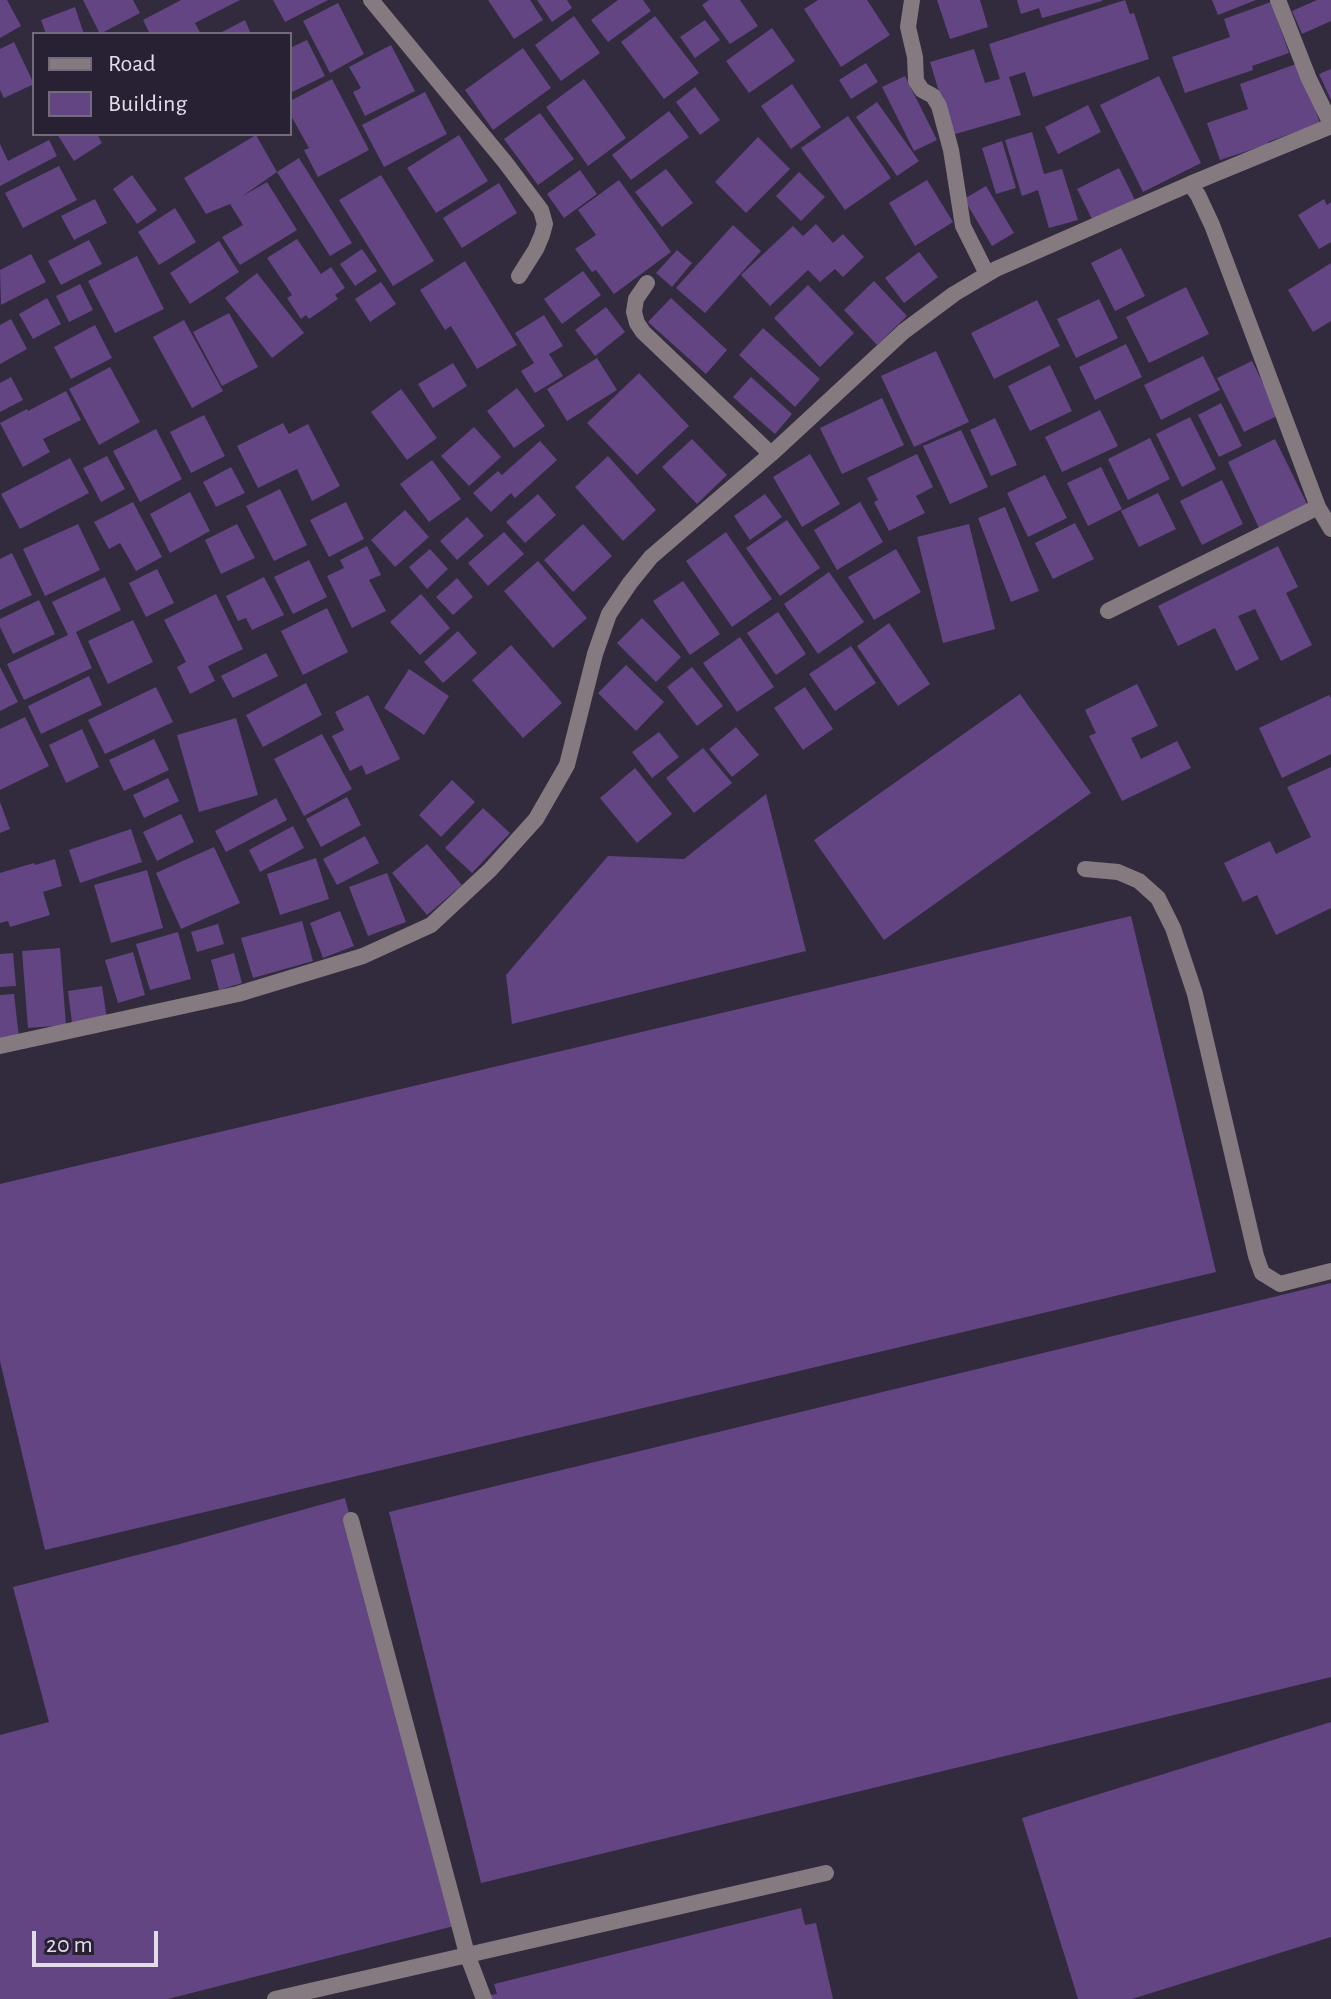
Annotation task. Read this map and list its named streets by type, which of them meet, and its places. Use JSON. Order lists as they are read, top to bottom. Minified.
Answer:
{"legend":["Road","Building"],"scale_bar":"20 m"}
